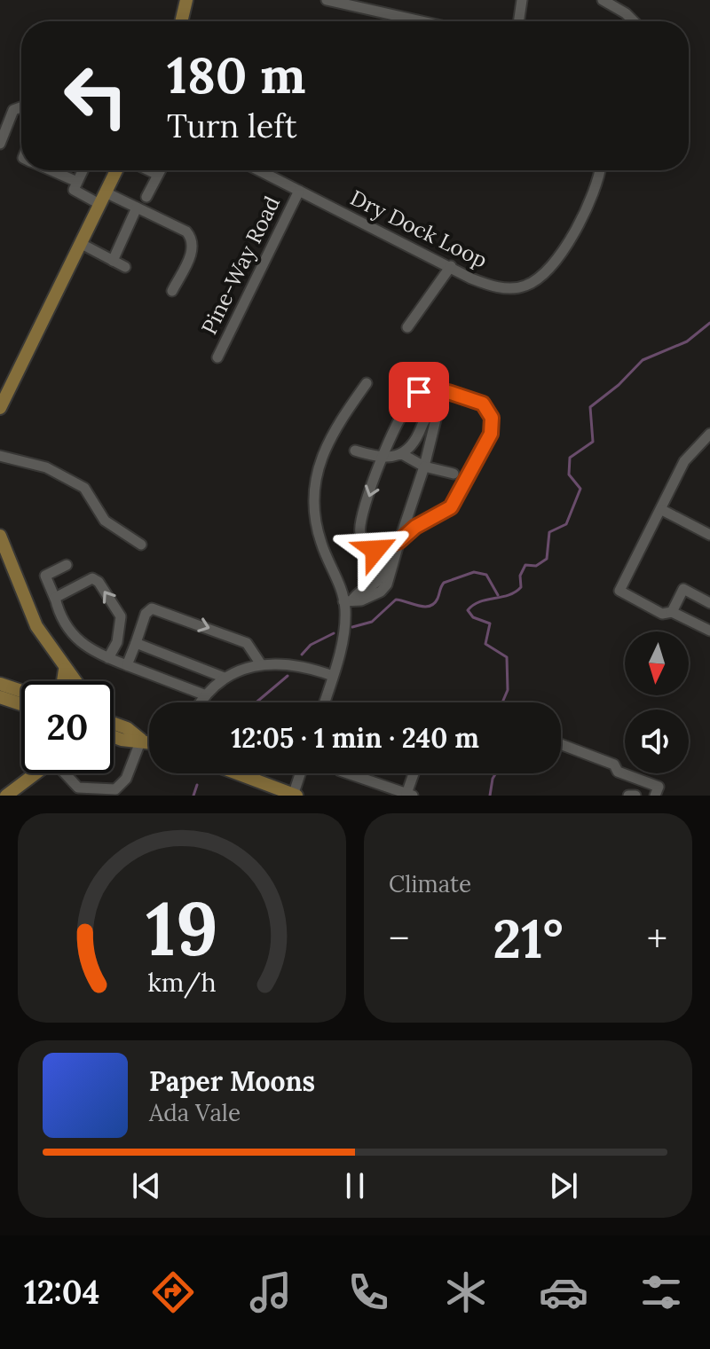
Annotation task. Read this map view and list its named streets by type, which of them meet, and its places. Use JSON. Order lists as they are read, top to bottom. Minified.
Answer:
{"streets":{"street":["Dry Dock Loop","Pine-Way Road"]},"crossings":[["Dry Dock Loop","Pine-Way Road"]],"north":"bottom","page":{"turn":["180 m","Turn left"],"limit":"20","trip":"12:05 · 1 min · 240 m","tile":"Climate","heat":["−","21°","+"],"song":["Paper Moons","Ada Vale"],"tabs":"12:04","gauge":["19","km/h"]}}
